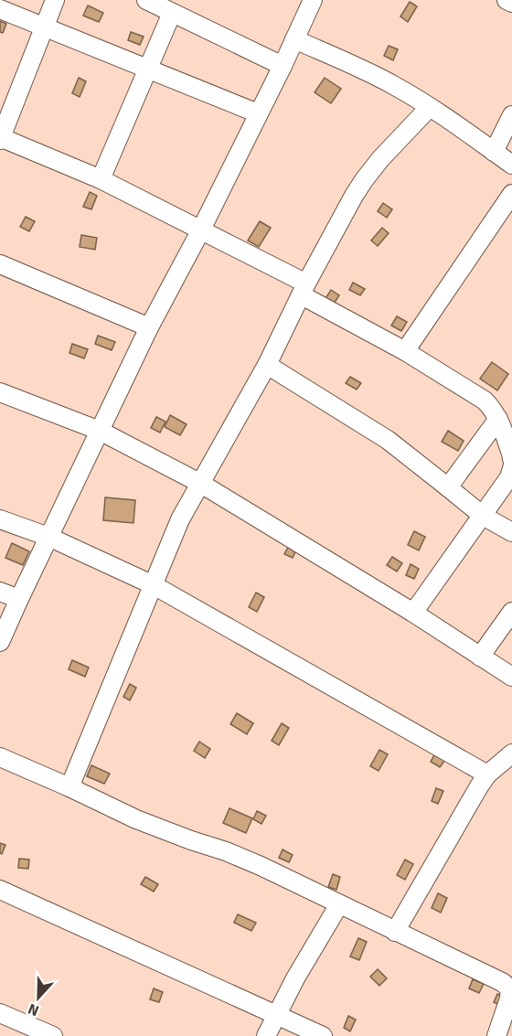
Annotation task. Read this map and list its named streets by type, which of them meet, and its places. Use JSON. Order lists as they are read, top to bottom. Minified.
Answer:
{"north":"bottom"}
